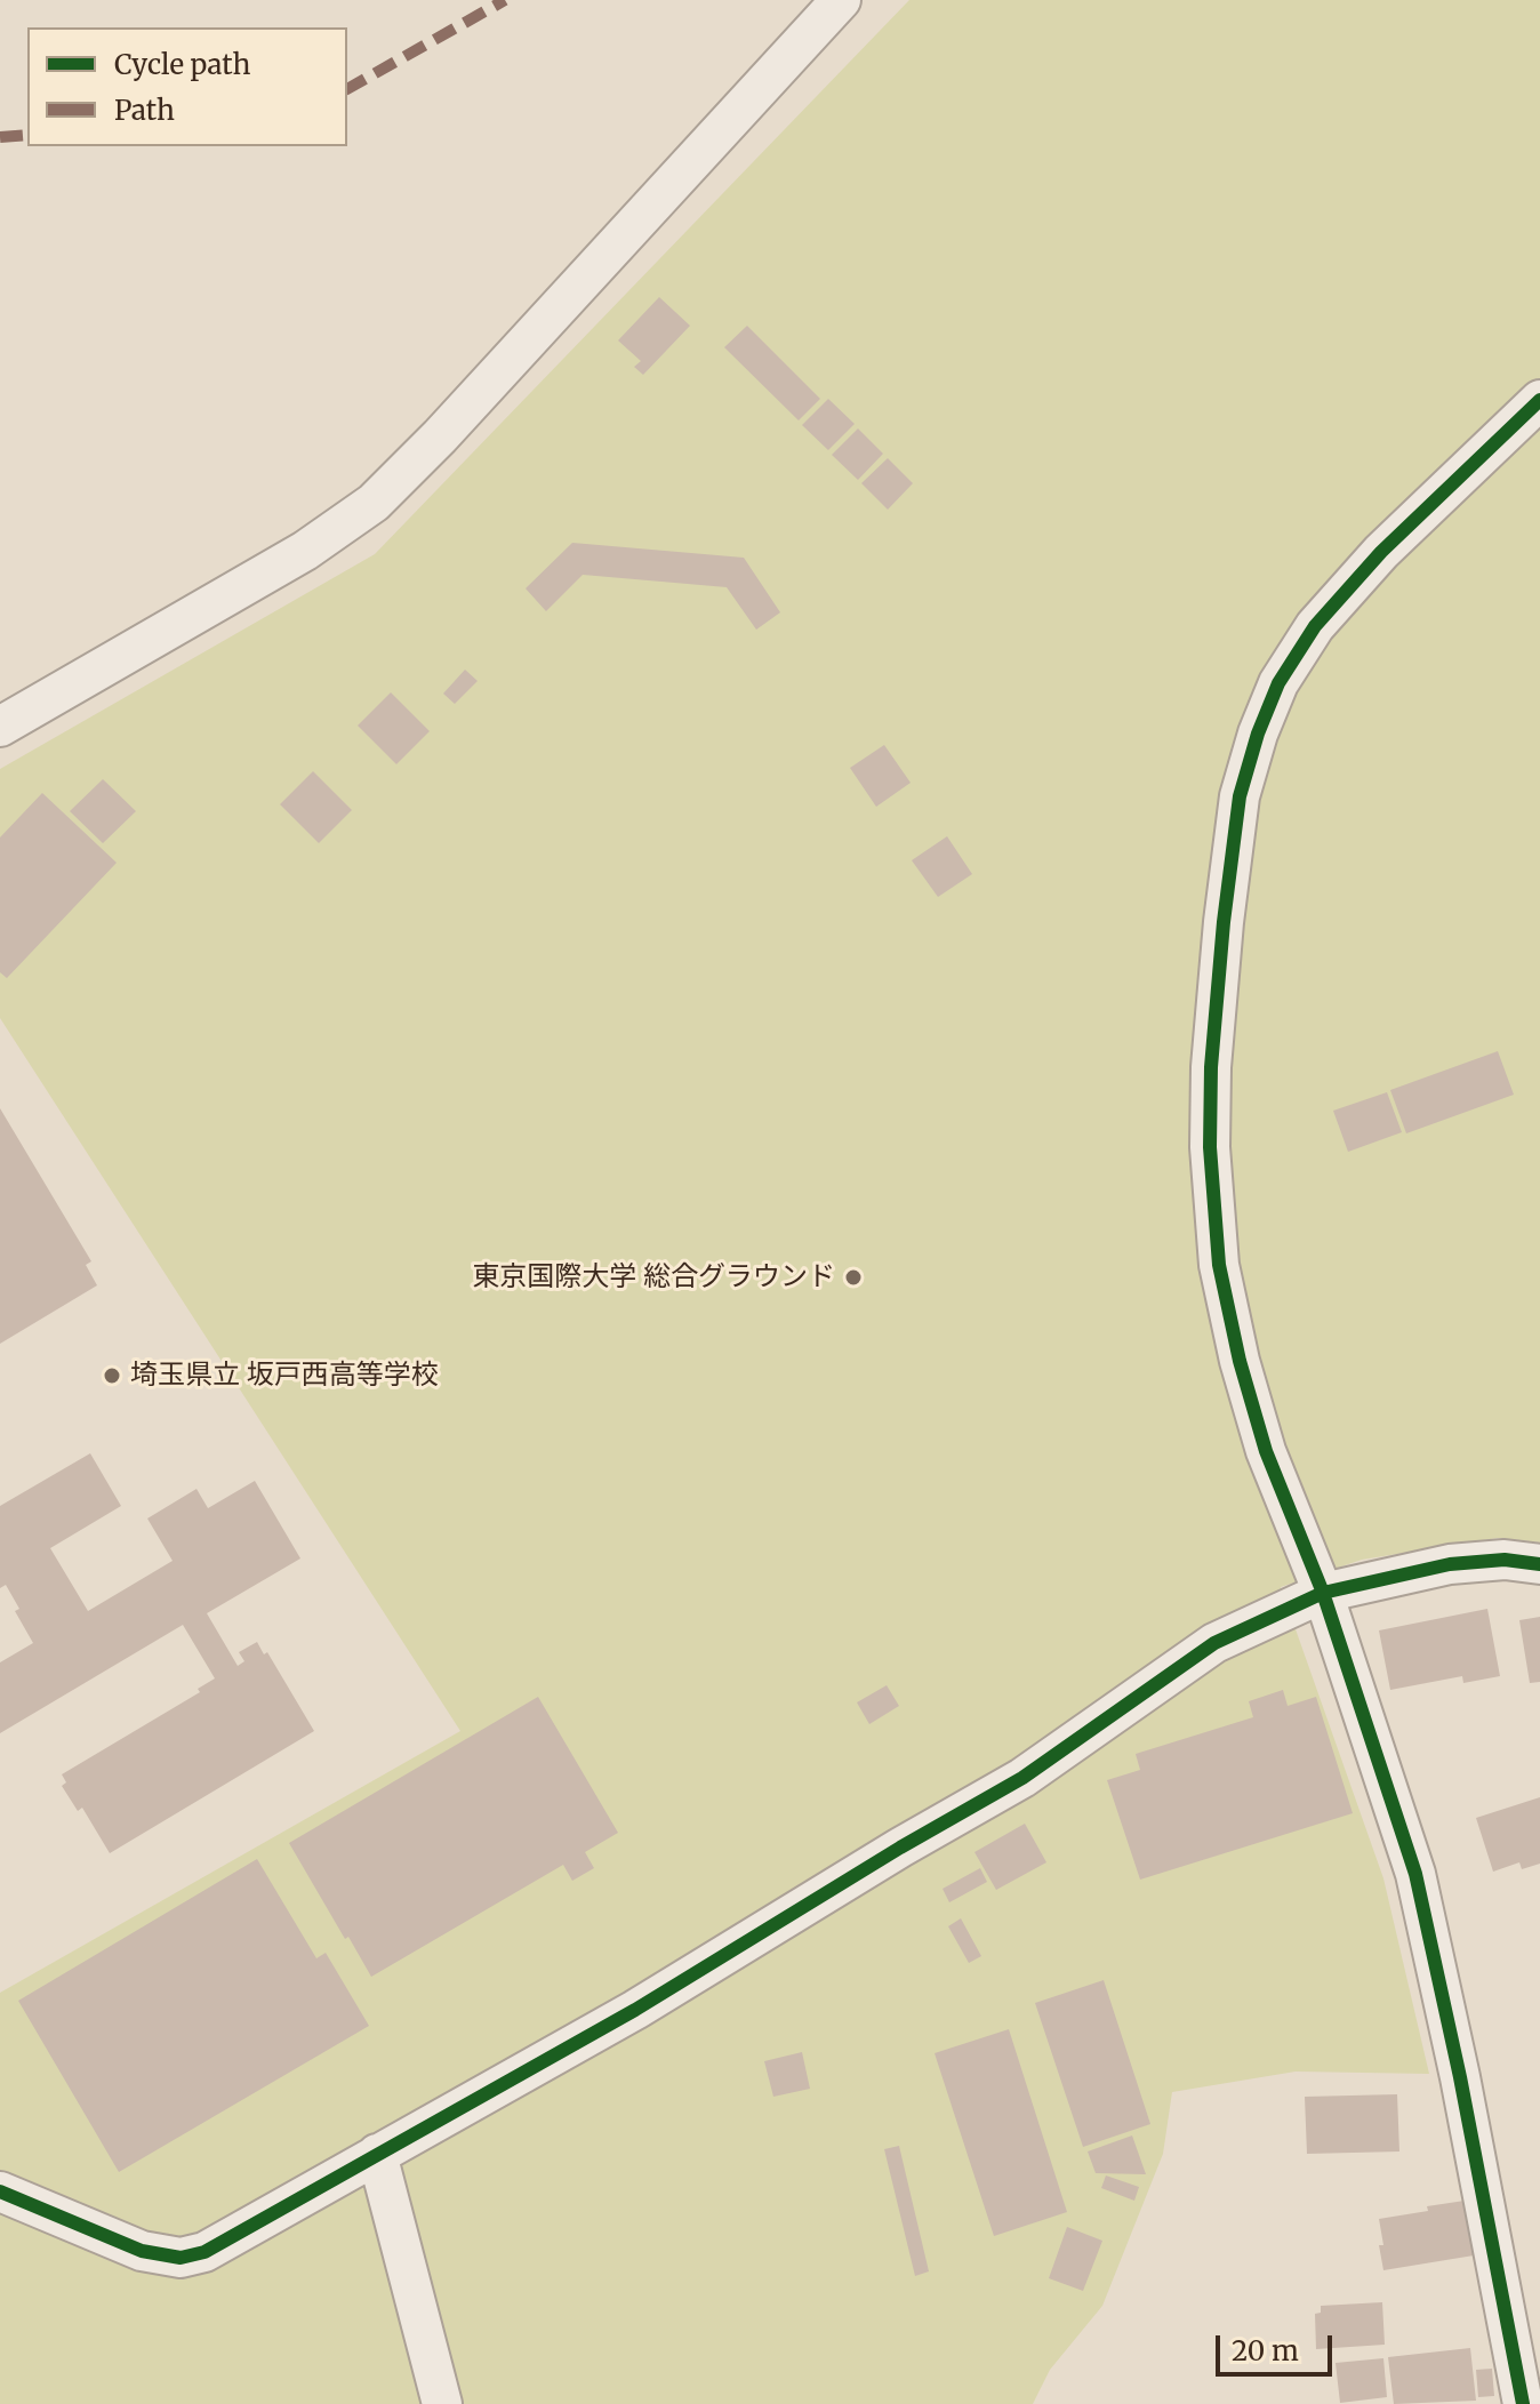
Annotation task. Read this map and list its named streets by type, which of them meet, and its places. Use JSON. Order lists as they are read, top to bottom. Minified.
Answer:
{"places":["東京国際大学 総合グラウンド","埼玉県立 坂戸西高等学校"],"legend":["Cycle path","Path"],"scale_bar":"20 m"}
